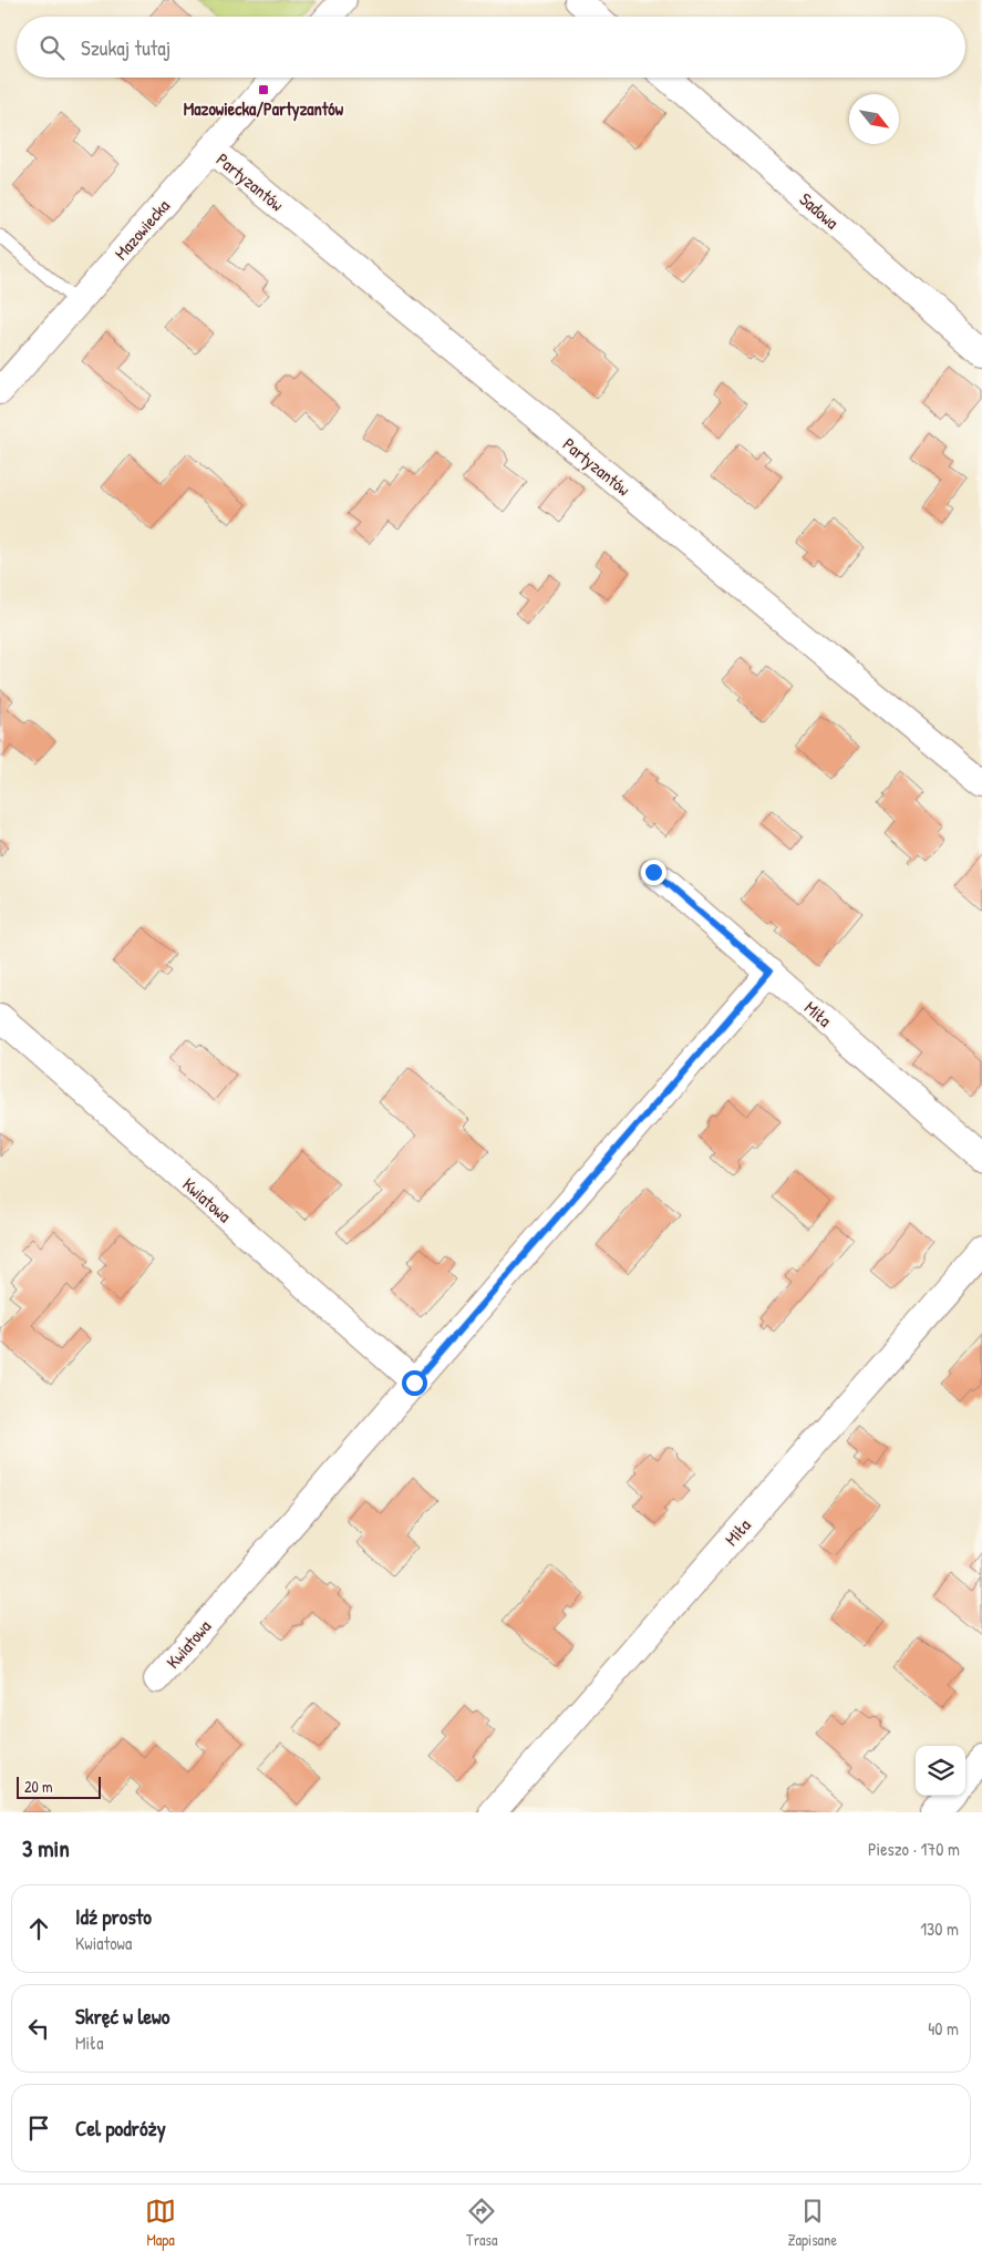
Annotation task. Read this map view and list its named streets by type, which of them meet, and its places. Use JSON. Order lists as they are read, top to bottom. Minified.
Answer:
{"streets":{"street":["Partyzantów","Sadowa","Mazowiecka","Miła","Kwiatowa"]},"crossings":[["Partyzantów","Mazowiecka"],["Miła","Kwiatowa"]],"places":{"transit":["Mazowiecka/Partyzantów"]},"scale_bar":"20 m","north":"bottom right","page":{"search":"Szukaj tutaj","scale":"20 m","heading":["3 min","Pieszo · 170 m"],"list":[["Idź prosto","Kwiatowa","130 m"],["Skręć w lewo","Miła","40 m"],"Cel podróży"],"nav":["Mapa","Trasa","Zapisane"]}}
